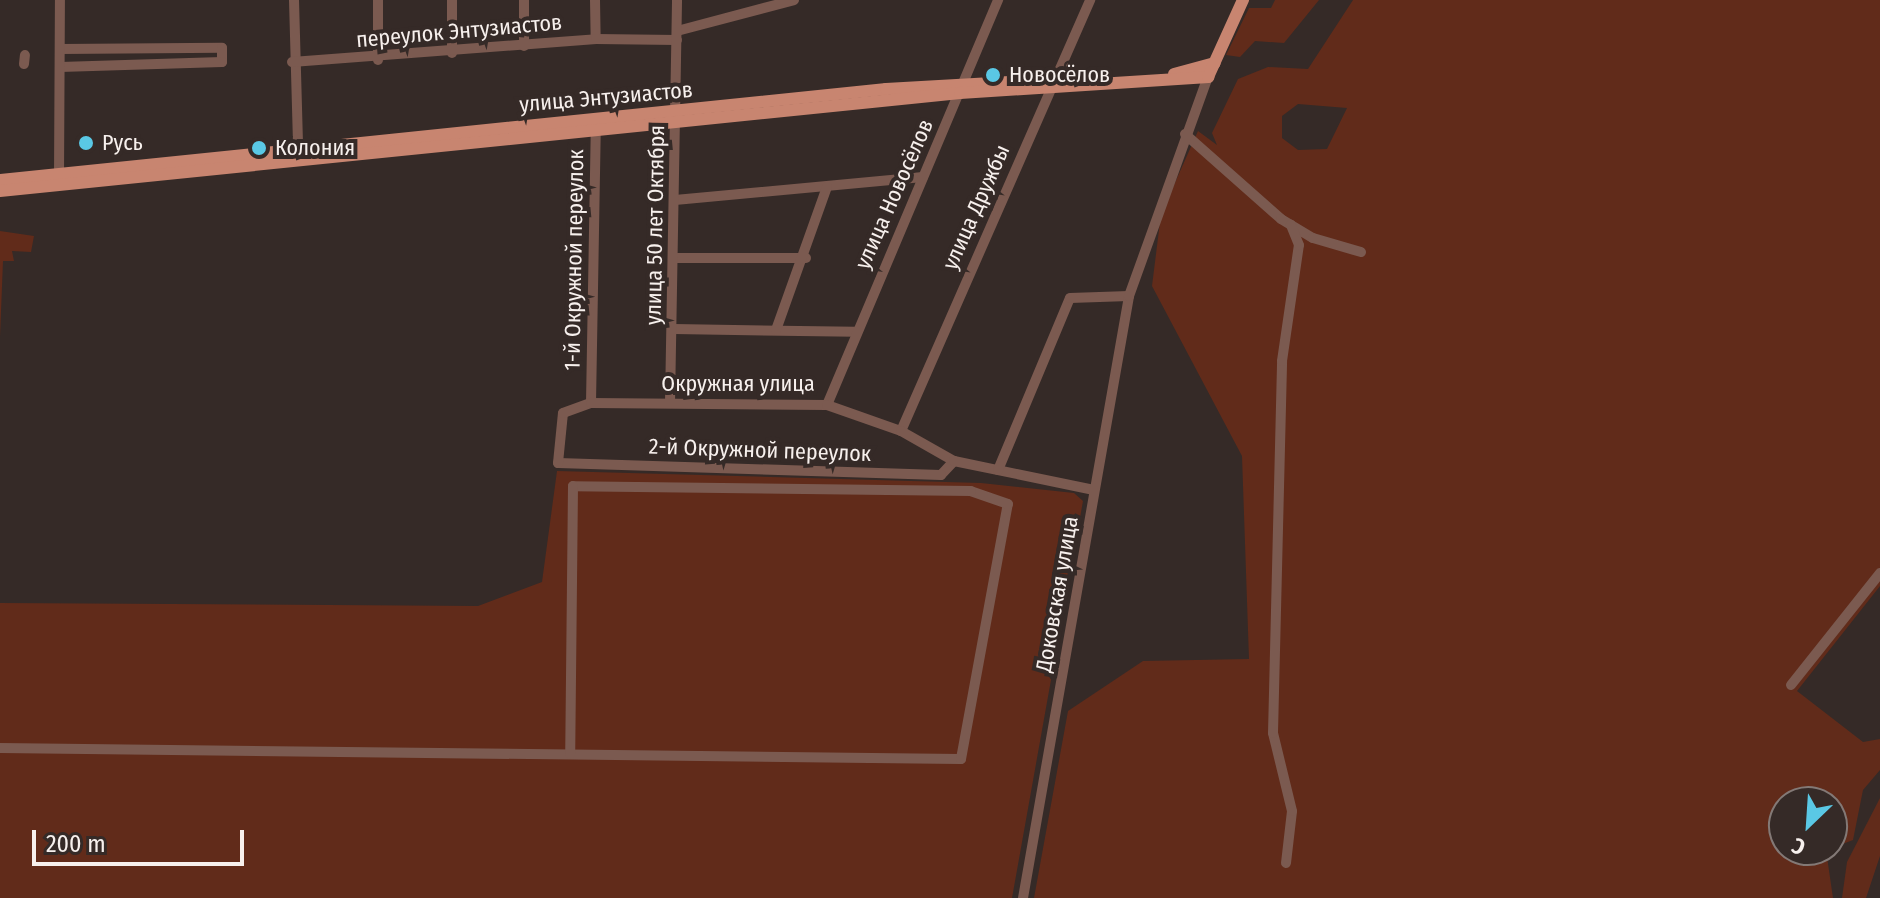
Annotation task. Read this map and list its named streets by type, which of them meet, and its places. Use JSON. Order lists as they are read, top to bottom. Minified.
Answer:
{"streets":{"main road":["улица Энтузиастов","Доковская улица"],"street":["переулок Энтузиастов","улица Новосёлов","улица Дружбы","улица 50 лет Октября","1-й Окружной переулок","Окружная улица","2-й Окружной переулок"]},"crossings":[["переулок Энтузиастов","улица 50 лет Октября"],["улица Энтузиастов","улица Новосёлов"],["улица Энтузиастов","улица Дружбы"],["улица Энтузиастов","улица 50 лет Октября"],["улица Энтузиастов","1-й Окружной переулок"],["улица Энтузиастов","Доковская улица"],["улица Новосёлов","Окружная улица"],["улица Дружбы","Окружная улица"],["улица 50 лет Октября","Окружная улица"],["1-й Окружной переулок","Окружная улица"],["1-й Окружной переулок","2-й Окружной переулок"],["Окружная улица","2-й Окружной переулок"],["Окружная улица","Доковская улица"]],"places":["Новосёлов","Русь","Колония"],"scale_bar":"200 m","north":"bottom left"}
